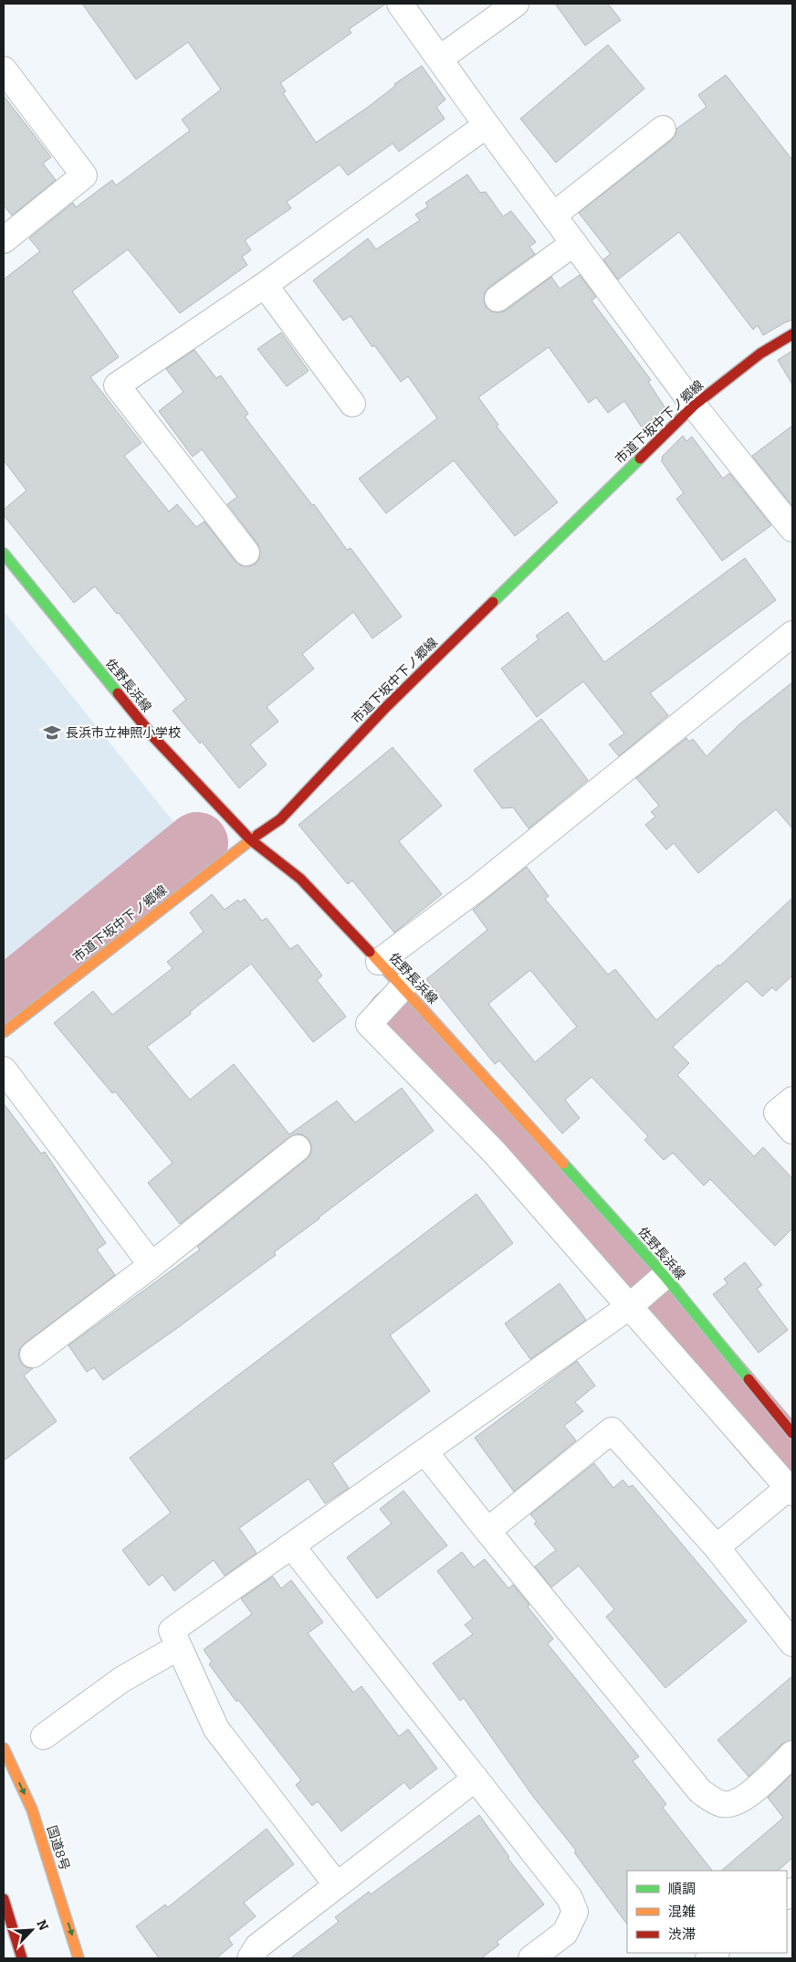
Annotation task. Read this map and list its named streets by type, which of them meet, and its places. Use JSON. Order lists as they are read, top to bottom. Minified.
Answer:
{"streets":{"main road":["市道下坂中下ノ郷線","佐野長浜線","国道8号"]},"crossings":[["市道下坂中下ノ郷線","佐野長浜線"]],"one_way":["国道8号"],"places":{"school or university":["長浜市立神照小学校"]},"legend":["順調","混雑","渋滞"],"north":"top right"}
